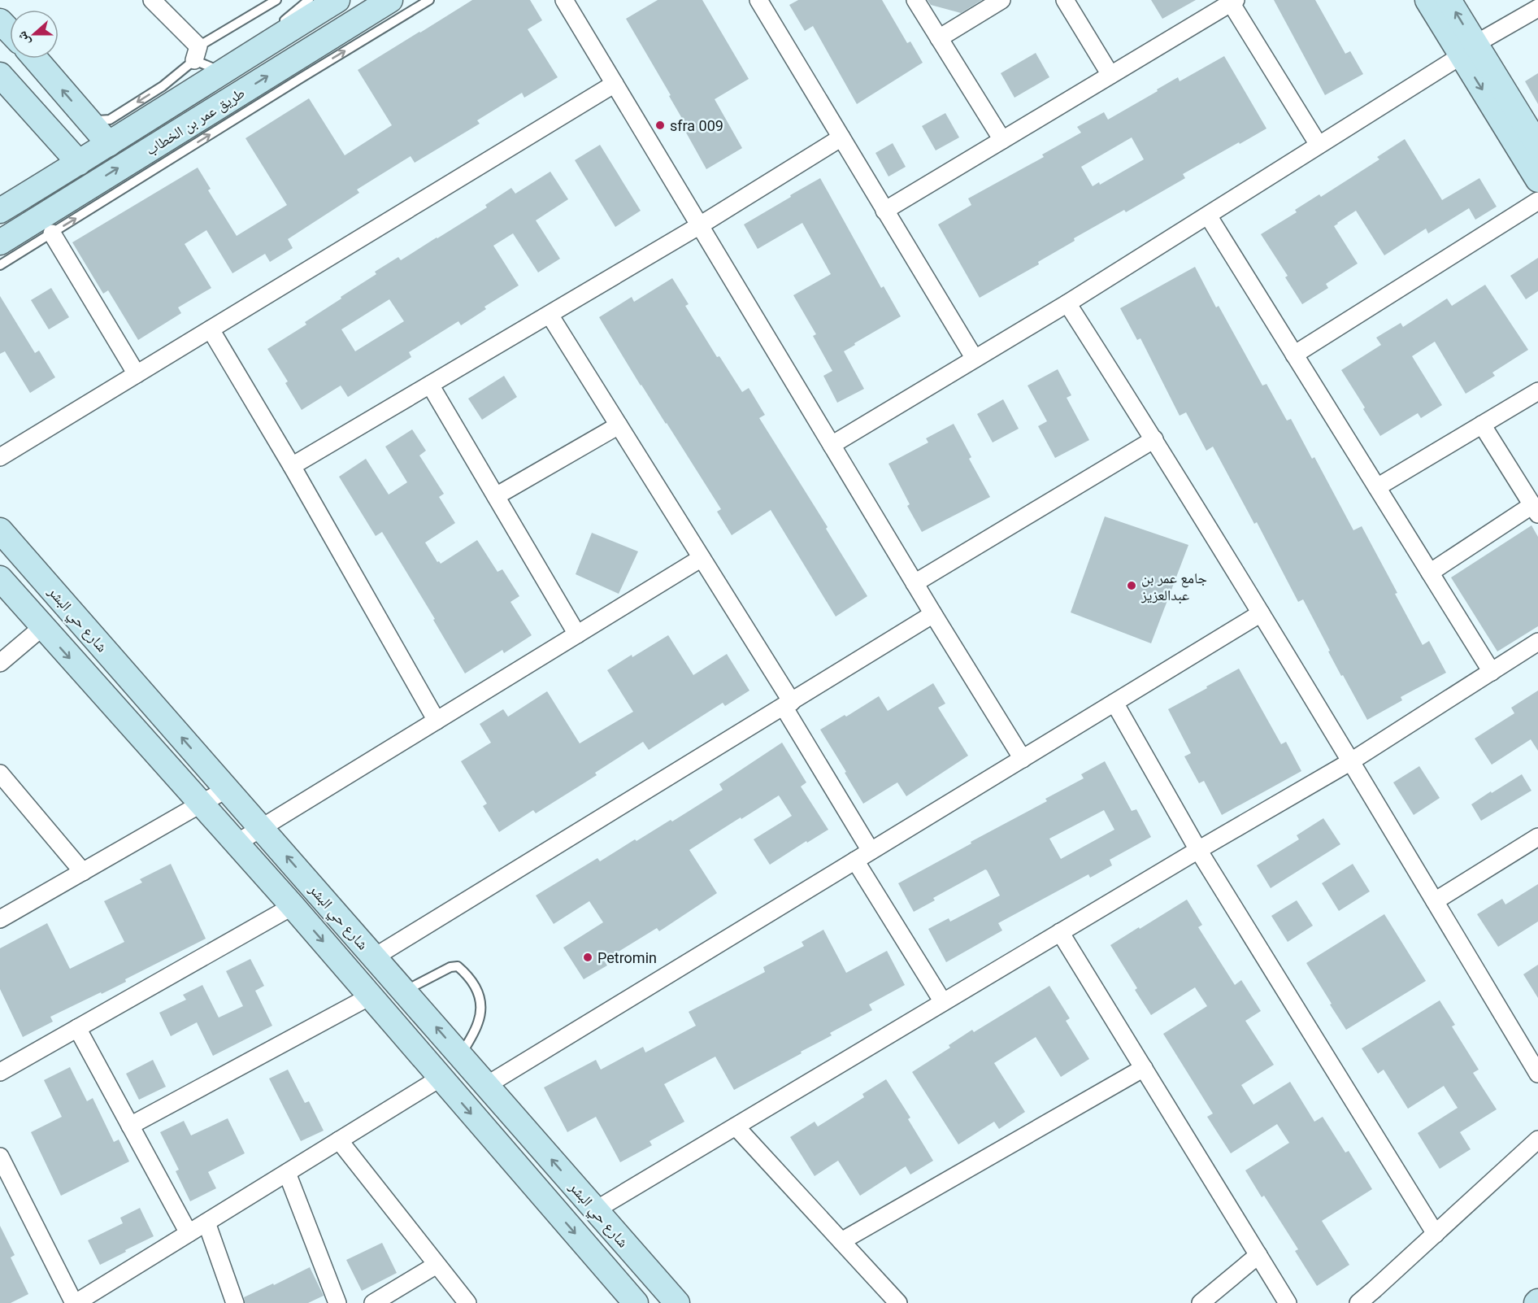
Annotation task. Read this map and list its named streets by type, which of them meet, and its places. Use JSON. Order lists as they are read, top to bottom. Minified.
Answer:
{"streets":{"street":["طريق عمر بن الخطاب","شارع حي البشر"]},"places":["sfra 009","جامع عمر بن عبدالعزيز","Petromin"],"north":"left"}
